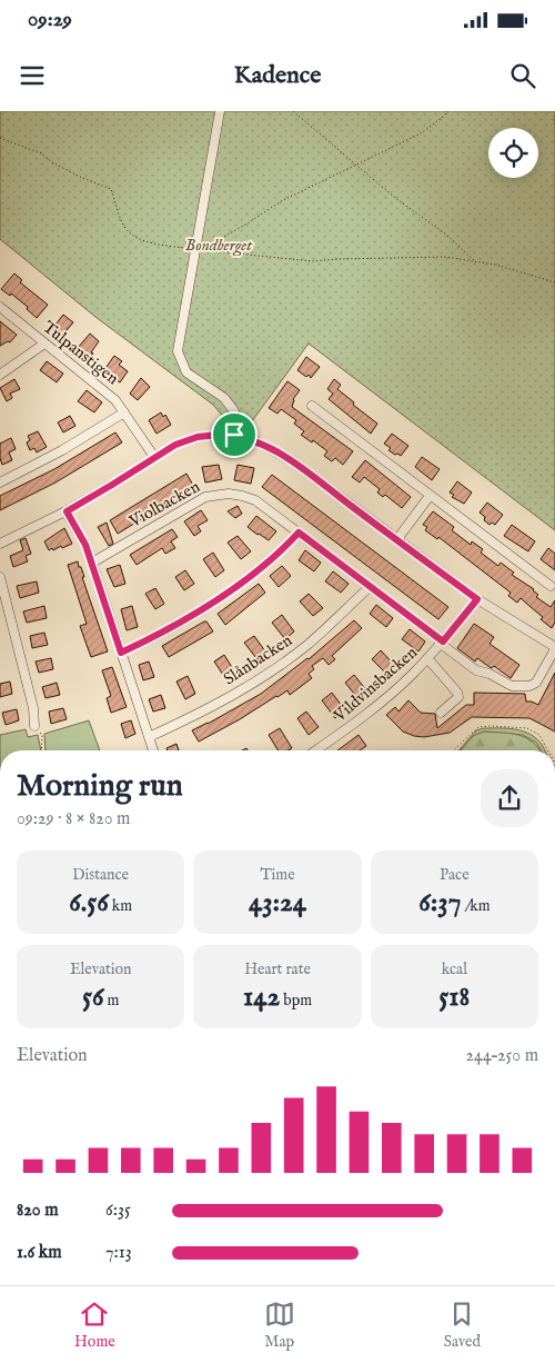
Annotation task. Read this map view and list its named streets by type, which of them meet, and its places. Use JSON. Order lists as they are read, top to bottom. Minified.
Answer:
{"streets":{"street":["Tulpanstigen","Violbacken","Slånbacken","Vildvinsbacken"]},"crossings":[["Violbacken","Slånbacken"],["Violbacken","Vildvinsbacken"]],"parks":["Bondberget"],"page":{"status":"09:29","header":"Kadence","heading":["Morning run","09:29 · 8 × 820 m"],"stats":[["Distance","6.56 km"],["Time","43:24"],["Pace","6:37 /km"],["Elevation","56 m"],["Heart rate","142 bpm"],["kcal","518"]],"chart":["Elevation","244–250 m"],"list":[{"name":"820 m","note":"6:35"},{"name":"1.6 km","note":"7:13"}],"tabs":["Home","Map","Saved"]}}
